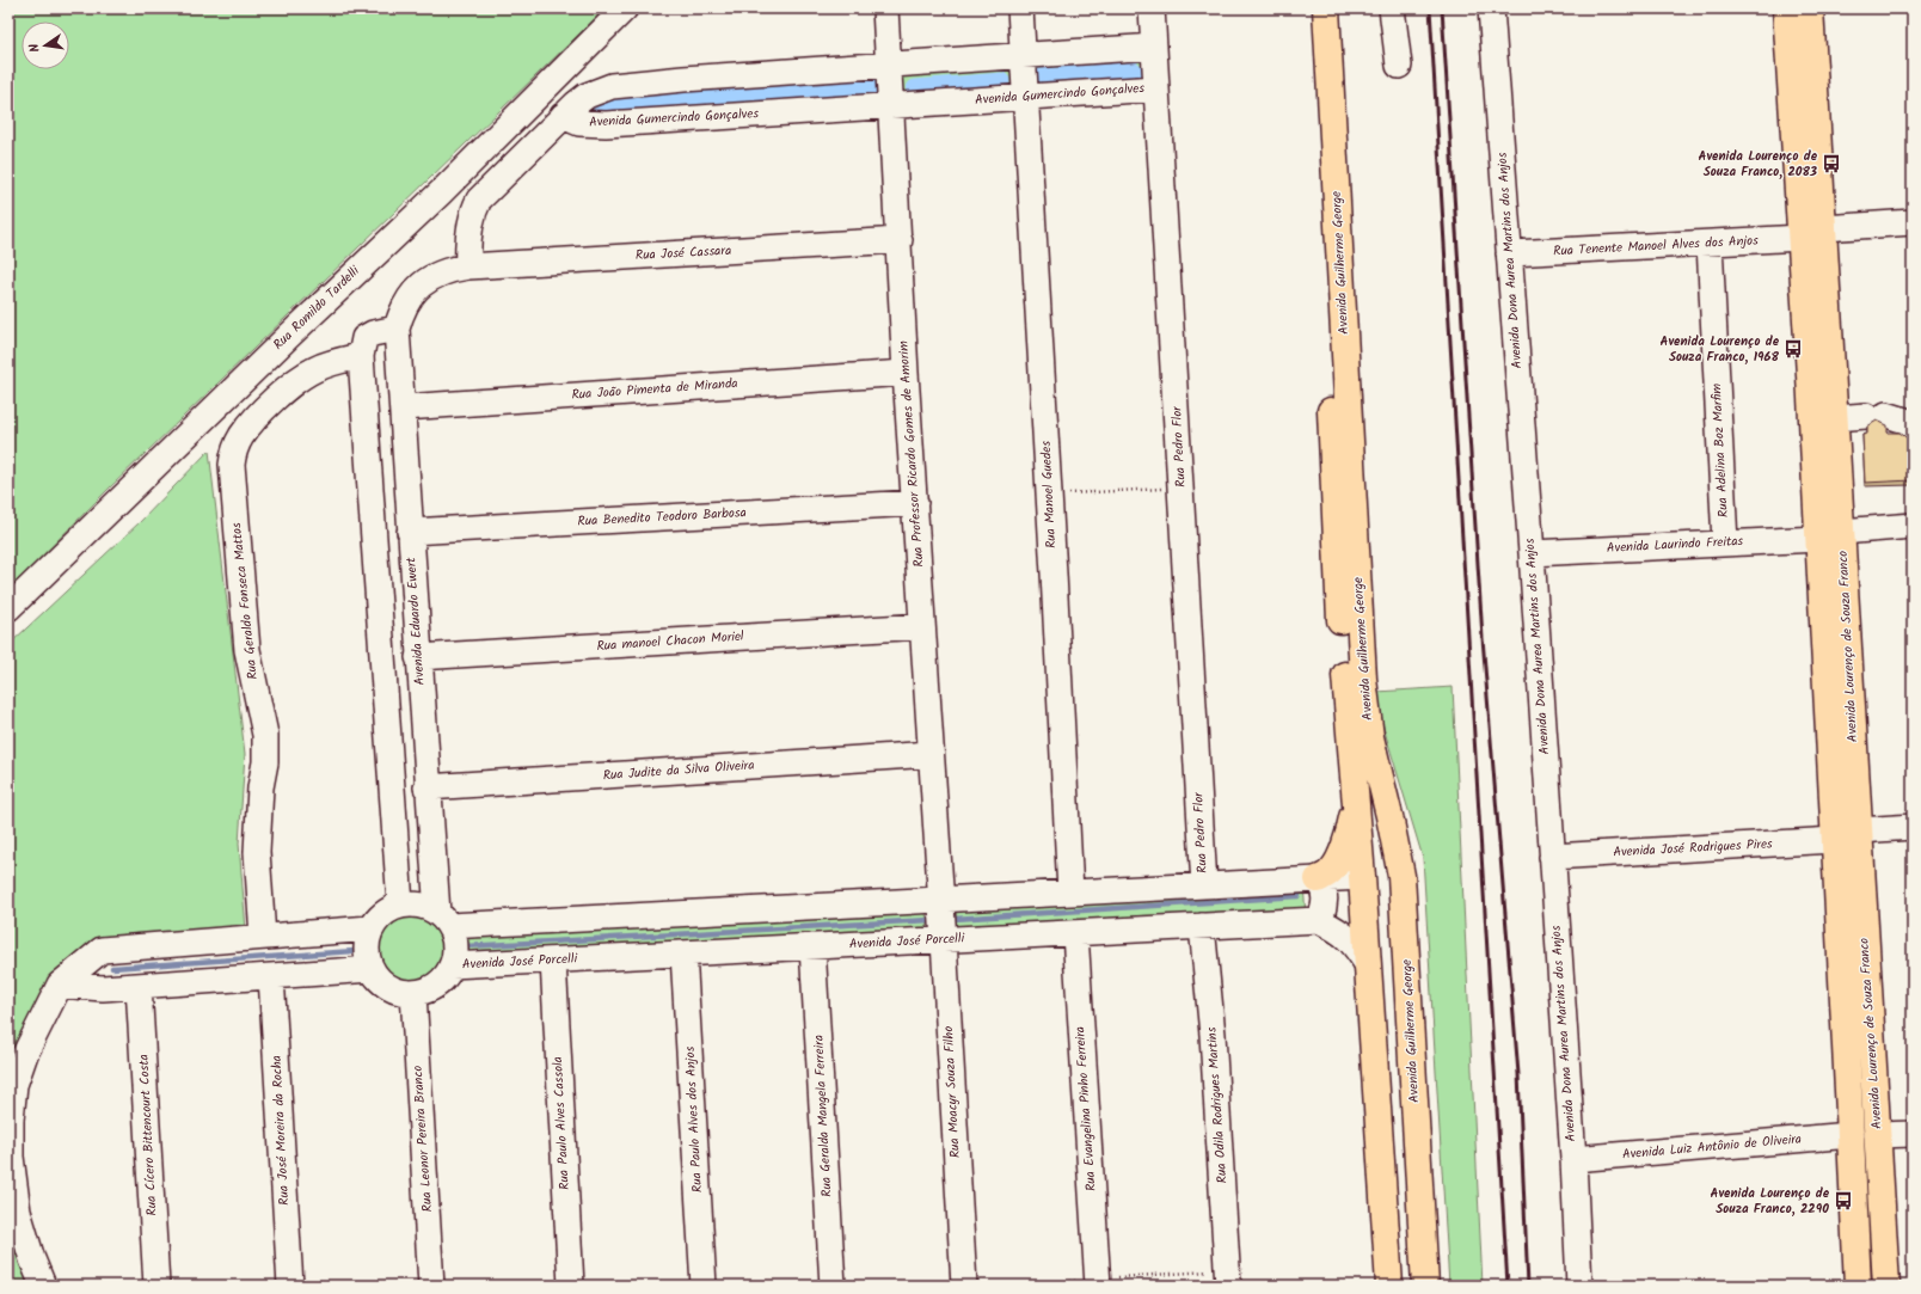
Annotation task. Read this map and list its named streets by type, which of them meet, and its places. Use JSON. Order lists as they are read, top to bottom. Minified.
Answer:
{"streets":{"main road":["Avenida Guilherme George","Avenida Lourenço de Souza Franco"],"street":["Avenida Gumercindo Gonçalves","Rua Tenente Manoel Alves dos Anjos","Rua José Cassara","Avenida Dona Aurea Martins dos Anjos","Rua Romildo Tardelli","Rua João Pimenta de Miranda","Rua Pedro Flor","Rua Adelina Boz Marfim","Rua Professor Ricardo Gomes de Amorim","Rua Manoel Guedes","Rua Benedito Teodoro Barbosa","Avenida Laurindo Freitas","Rua Geraldo Fonseca Mattos","Avenida Eduardo Ewert","Rua manoel Chacon Moriel","Rua Judite da Silva Oliveira","Avenida José Rodrigues Pires","Avenida José Porcelli","Rua Moacyr Souza Filho","Rua Odila Rodrigues Martins","Rua Evangelina Pinho Ferreira","Rua Geralda Mangela Ferreira","Rua Paulo Alves dos Anjos","Rua Paulo Alves Cassola","Rua José Moreira da Rocha","Rua Cícero Bittencourt Costa","Rua Leonor Pereira Branco","Avenida Luiz Antônio de Oliveira"]},"crossings":[["Avenida Gumercindo Gonçalves","Rua Pedro Flor"],["Avenida Gumercindo Gonçalves","Rua Professor Ricardo Gomes de Amorim"],["Avenida Gumercindo Gonçalves","Rua Manoel Guedes"],["Rua Tenente Manoel Alves dos Anjos","Avenida Dona Aurea Martins dos Anjos"],["Rua Tenente Manoel Alves dos Anjos","Rua Adelina Boz Marfim"],["Rua Tenente Manoel Alves dos Anjos","Avenida Lourenço de Souza Franco"],["Rua José Cassara","Rua Professor Ricardo Gomes de Amorim"],["Rua José Cassara","Avenida Eduardo Ewert"],["Avenida Dona Aurea Martins dos Anjos","Avenida Laurindo Freitas"],["Avenida Dona Aurea Martins dos Anjos","Avenida José Rodrigues Pires"],["Avenida Dona Aurea Martins dos Anjos","Avenida Luiz Antônio de Oliveira"],["Rua João Pimenta de Miranda","Rua Professor Ricardo Gomes de Amorim"],["Rua João Pimenta de Miranda","Avenida Eduardo Ewert"],["Rua Adelina Boz Marfim","Avenida Laurindo Freitas"],["Rua Professor Ricardo Gomes de Amorim","Rua Benedito Teodoro Barbosa"],["Rua Professor Ricardo Gomes de Amorim","Rua manoel Chacon Moriel"],["Rua Professor Ricardo Gomes de Amorim","Rua Judite da Silva Oliveira"],["Rua Professor Ricardo Gomes de Amorim","Rua Moacyr Souza Filho"],["Rua Benedito Teodoro Barbosa","Avenida Eduardo Ewert"],["Avenida Laurindo Freitas","Avenida Lourenço de Souza Franco"],["Avenida Eduardo Ewert","Rua manoel Chacon Moriel"],["Avenida Eduardo Ewert","Rua Judite da Silva Oliveira"],["Avenida Eduardo Ewert","Avenida José Porcelli"],["Avenida Eduardo Ewert","Rua Leonor Pereira Branco"],["Avenida Lourenço de Souza Franco","Avenida José Rodrigues Pires"],["Avenida Lourenço de Souza Franco","Avenida Luiz Antônio de Oliveira"],["Avenida José Porcelli","Rua Moacyr Souza Filho"],["Avenida José Porcelli","Rua Odila Rodrigues Martins"],["Avenida José Porcelli","Rua Evangelina Pinho Ferreira"],["Avenida José Porcelli","Rua Geralda Mangela Ferreira"],["Avenida José Porcelli","Rua Paulo Alves dos Anjos"],["Avenida José Porcelli","Rua Paulo Alves Cassola"],["Avenida José Porcelli","Rua Leonor Pereira Branco"]],"places":{"bus stop":["Avenida Lourenço de Souza Franco, 2083","Avenida Lourenço de Souza Franco, 1968","Avenida Lourenço de Souza Franco, 2290"]},"north":"left"}
